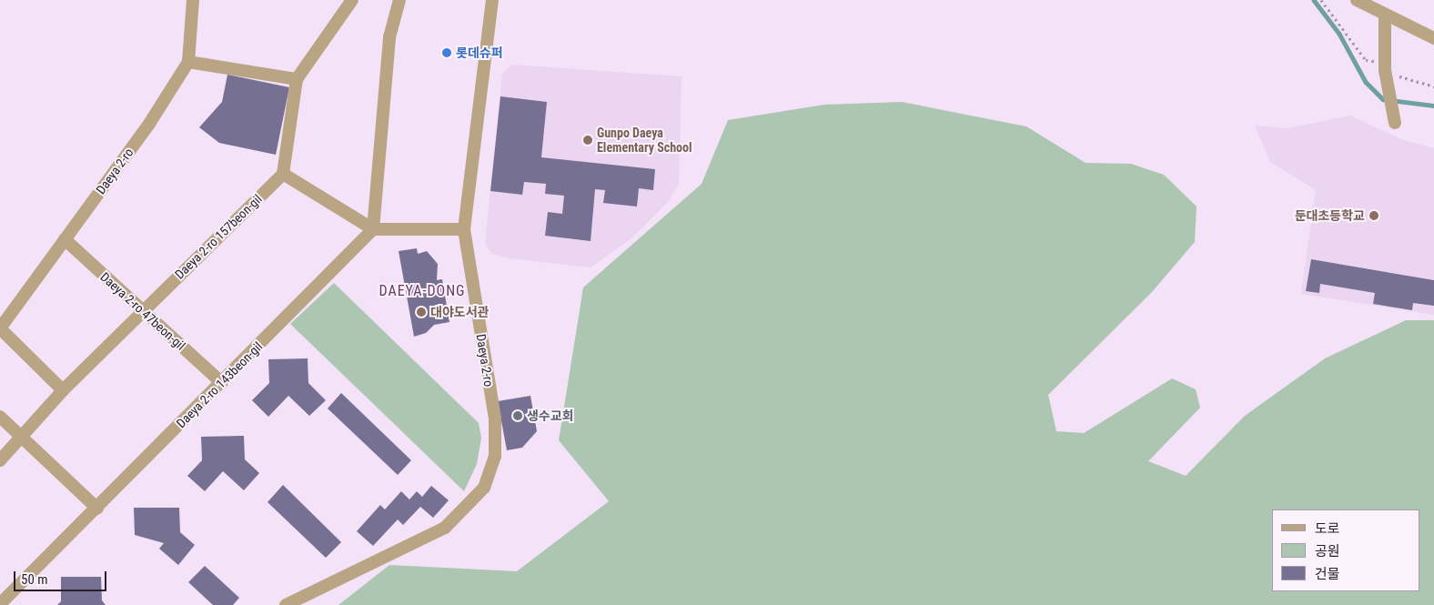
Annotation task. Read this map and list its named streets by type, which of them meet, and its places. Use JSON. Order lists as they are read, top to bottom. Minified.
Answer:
{"streets":{"street":["Daeya 2-ro","Daeya 2-ro 157beon-gil","Daeya 2-ro 47beon-gil","Daeya 2-ro 143beon-gil"]},"crossings":[["Daeya 2-ro","Daeya 2-ro 47beon-gil"],["Daeya 2-ro 157beon-gil","Daeya 2-ro 47beon-gil"],["Daeya 2-ro 47beon-gil","Daeya 2-ro 143beon-gil"]],"districts":["DAEYA-DONG"],"places":["롯데슈퍼","Gunpo Daeya Elementary School","둔대초등학교","대야도서관","생수교회"],"legend":["도로","공원","건물"],"scale_bar":"50 m"}
